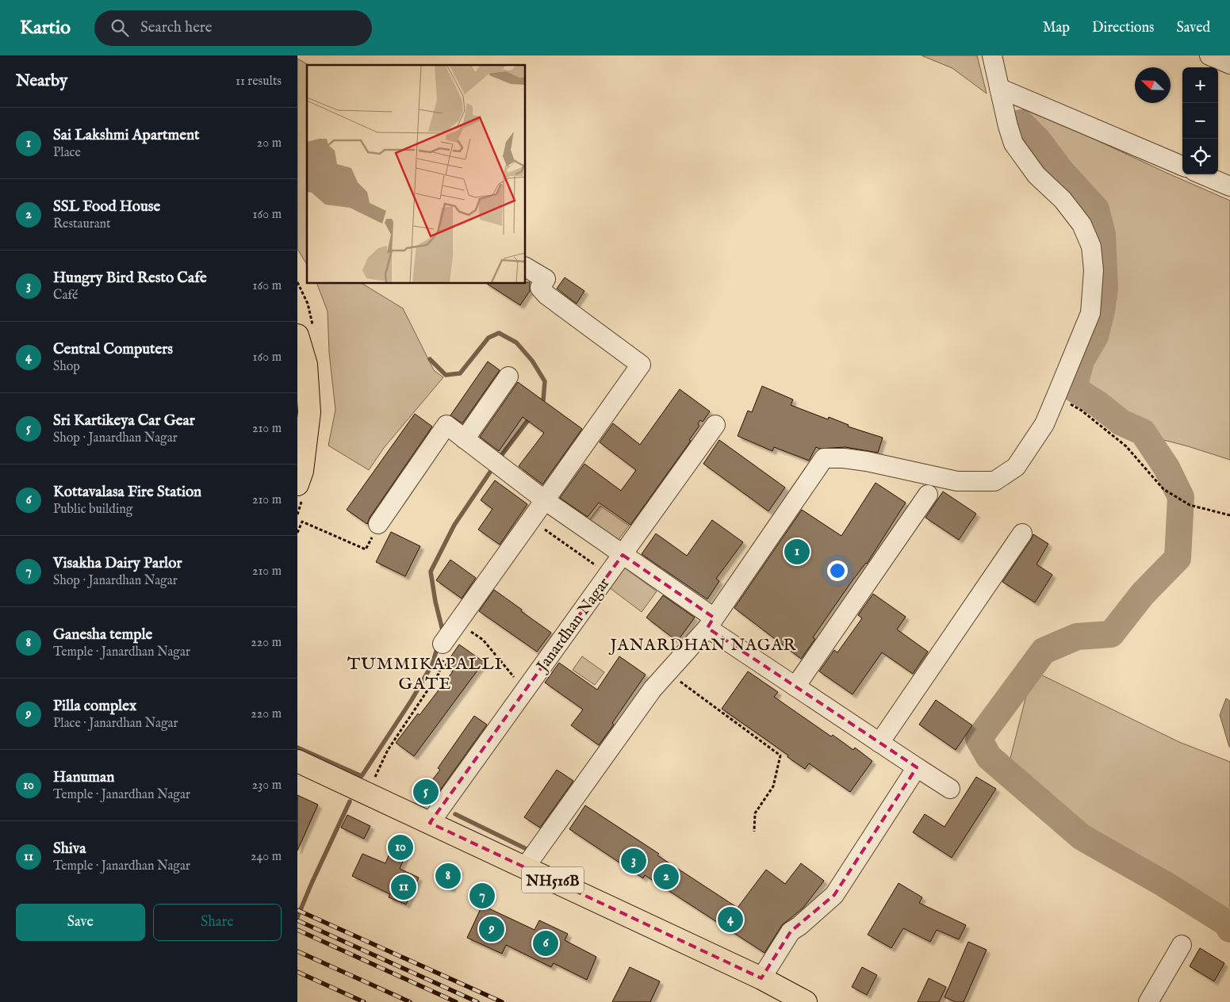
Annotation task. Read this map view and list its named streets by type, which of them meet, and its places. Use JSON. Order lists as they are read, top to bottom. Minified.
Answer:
{"streets":{"main road":["NH516B"],"street":["Janardhan Nagar"]},"crossings":[["Janardhan Nagar","NH516B"]],"districts":["JANARDHAN NAGAR","TUMMIKAPALLI GATE"],"north":"top left","page":{"header":"Kartio","search":"Search here","nav":["Map","Directions","Saved"],"heading":["Nearby","11 results"],"map_buttons":["+","−"],"list":[{"mark":"1","name":"Sai Lakshmi Apartment","note":"Place","value":"20 m"},{"mark":"2","name":"SSL Food House","note":"Restaurant","value":"160 m"},{"mark":"3","name":"Hungry Bird Resto Cafe","note":"Café","value":"160 m"},{"mark":"4","name":"Central Computers","note":"Shop","value":"160 m"},{"mark":"5","name":"Sri Kartikeya Car Gear","note":"Shop · Janardhan Nagar","value":"210 m"},{"mark":"6","name":"Kottavalasa Fire Station","note":"Public building","value":"210 m"},{"mark":"7","name":"Visakha Dairy Parlor","note":"Shop · Janardhan Nagar","value":"210 m"},{"mark":"8","name":"Ganesha temple","note":"Temple · Janardhan Nagar","value":"220 m"},{"mark":"9","name":"Pilla complex","note":"Place · Janardhan Nagar","value":"220 m"},{"mark":"10","name":"Hanuman","note":"Temple · Janardhan Nagar","value":"230 m"},{"mark":"11","name":"Shiva","note":"Temple · Janardhan Nagar","value":"240 m"}],"pins":["1","5","10","3","8","2","11","7","4","9","6"],"buttons":["Save","Share"]}}
